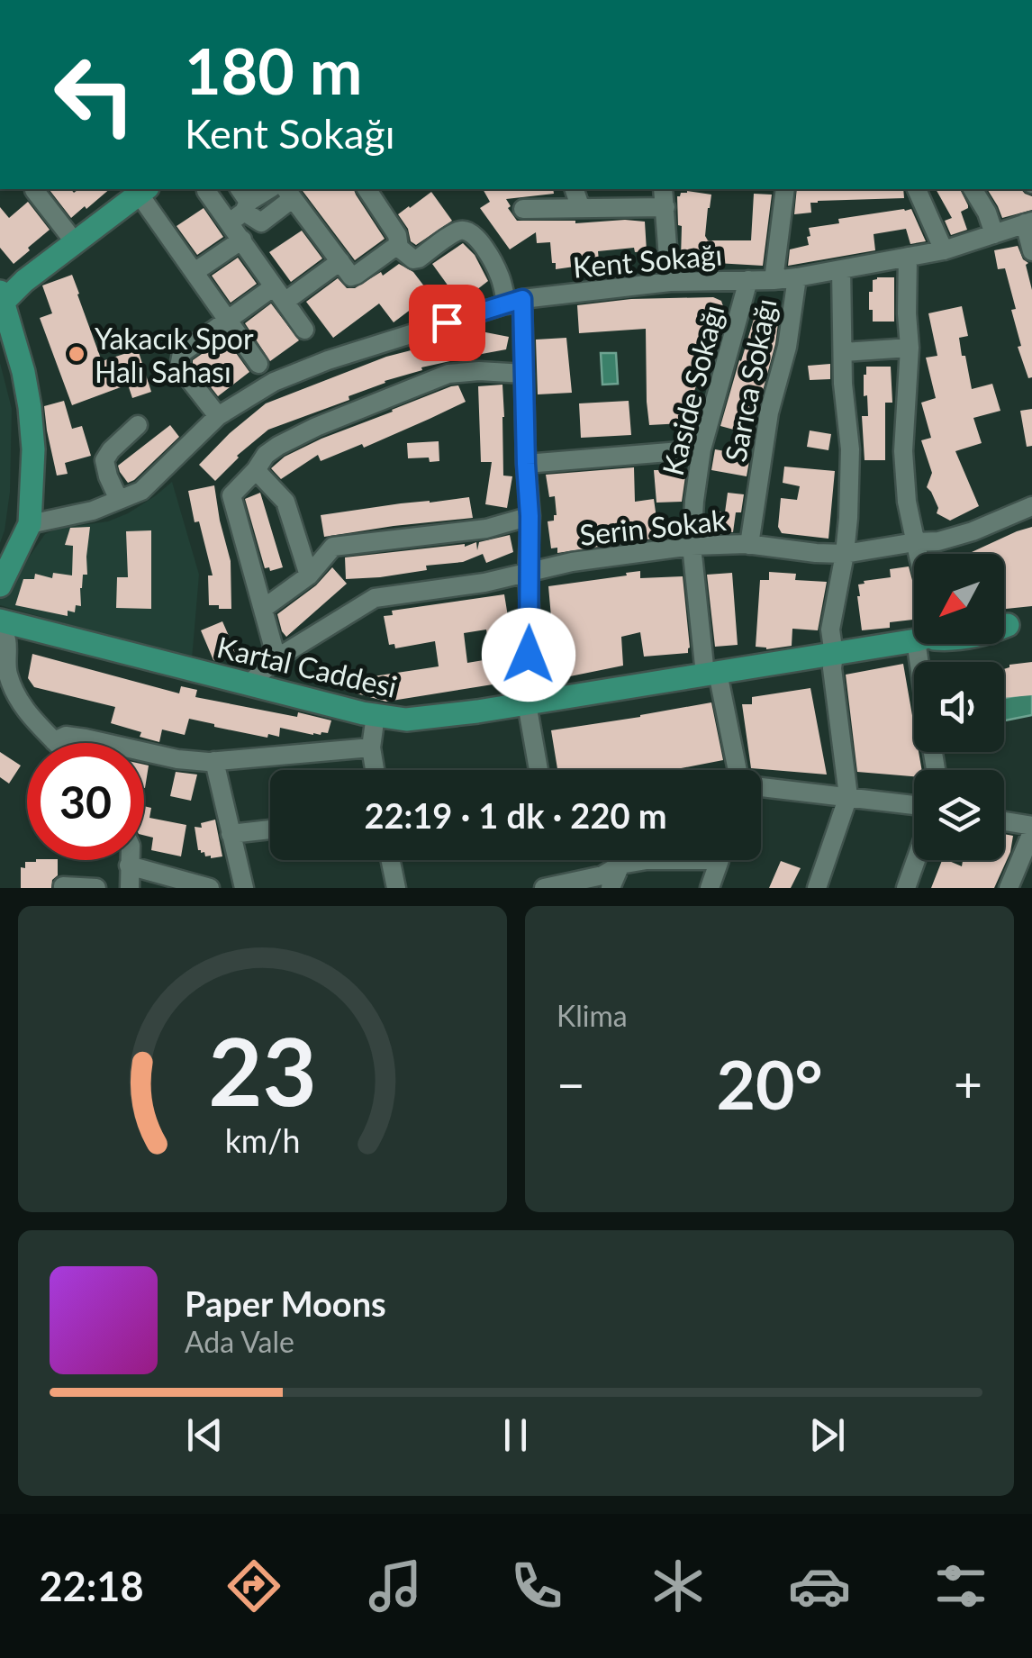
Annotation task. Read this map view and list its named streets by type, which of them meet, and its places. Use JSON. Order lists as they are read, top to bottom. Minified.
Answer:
{"streets":{"main road":["Kartal Caddesi"],"street":["Kent Sokağı","Sarıca Sokağı","Kaside Sokağı","Serin Sokak"]},"crossings":[["Kent Sokağı","Sarıca Sokağı"],["Kent Sokağı","Kaside Sokağı"],["Sarıca Sokağı","Serin Sokak"],["Kaside Sokağı","Serin Sokak"],["Kaside Sokağı","Kartal Caddesi"],["Serin Sokak","Kartal Caddesi"]],"places":["Yakacık Spor Halı Sahası"],"north":"bottom left","page":{"turn":["180 m","Kent Sokağı"],"limit":"30","trip":"22:19 · 1 dk · 220 m","tile":"Klima","heat":["−","20°","+"],"song":["Paper Moons","Ada Vale"],"tabs":"22:18","gauge":["23","km/h"]}}
